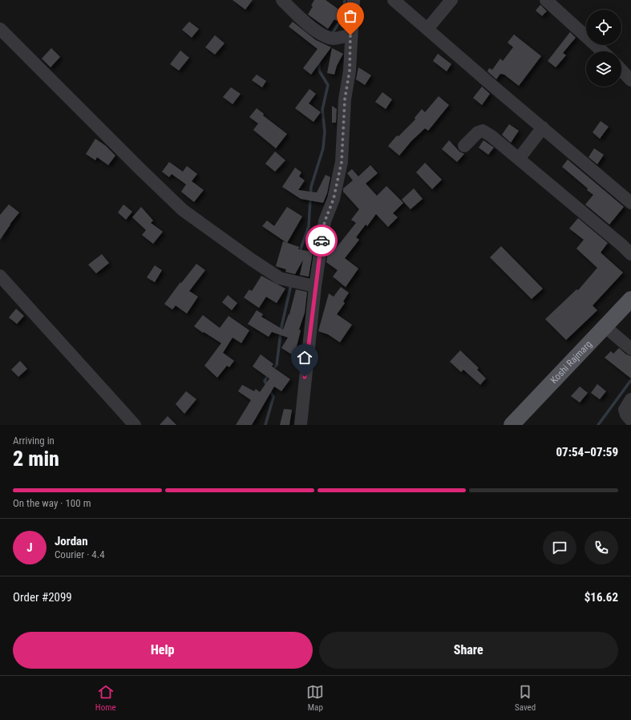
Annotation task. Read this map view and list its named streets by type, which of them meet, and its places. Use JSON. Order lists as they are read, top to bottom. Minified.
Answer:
{"streets":{"main road":["Koshi Rajmarg"]},"page":{"heading":["2 min","Arriving in","07:54–07:59"],"panel":["Jordan","Courier · 4.4","Order #2099","$16.62"],"bar":"On the way · 100 m","round":"J","buttons":["Help","Share"],"tabs":["Home","Map","Saved"]}}
